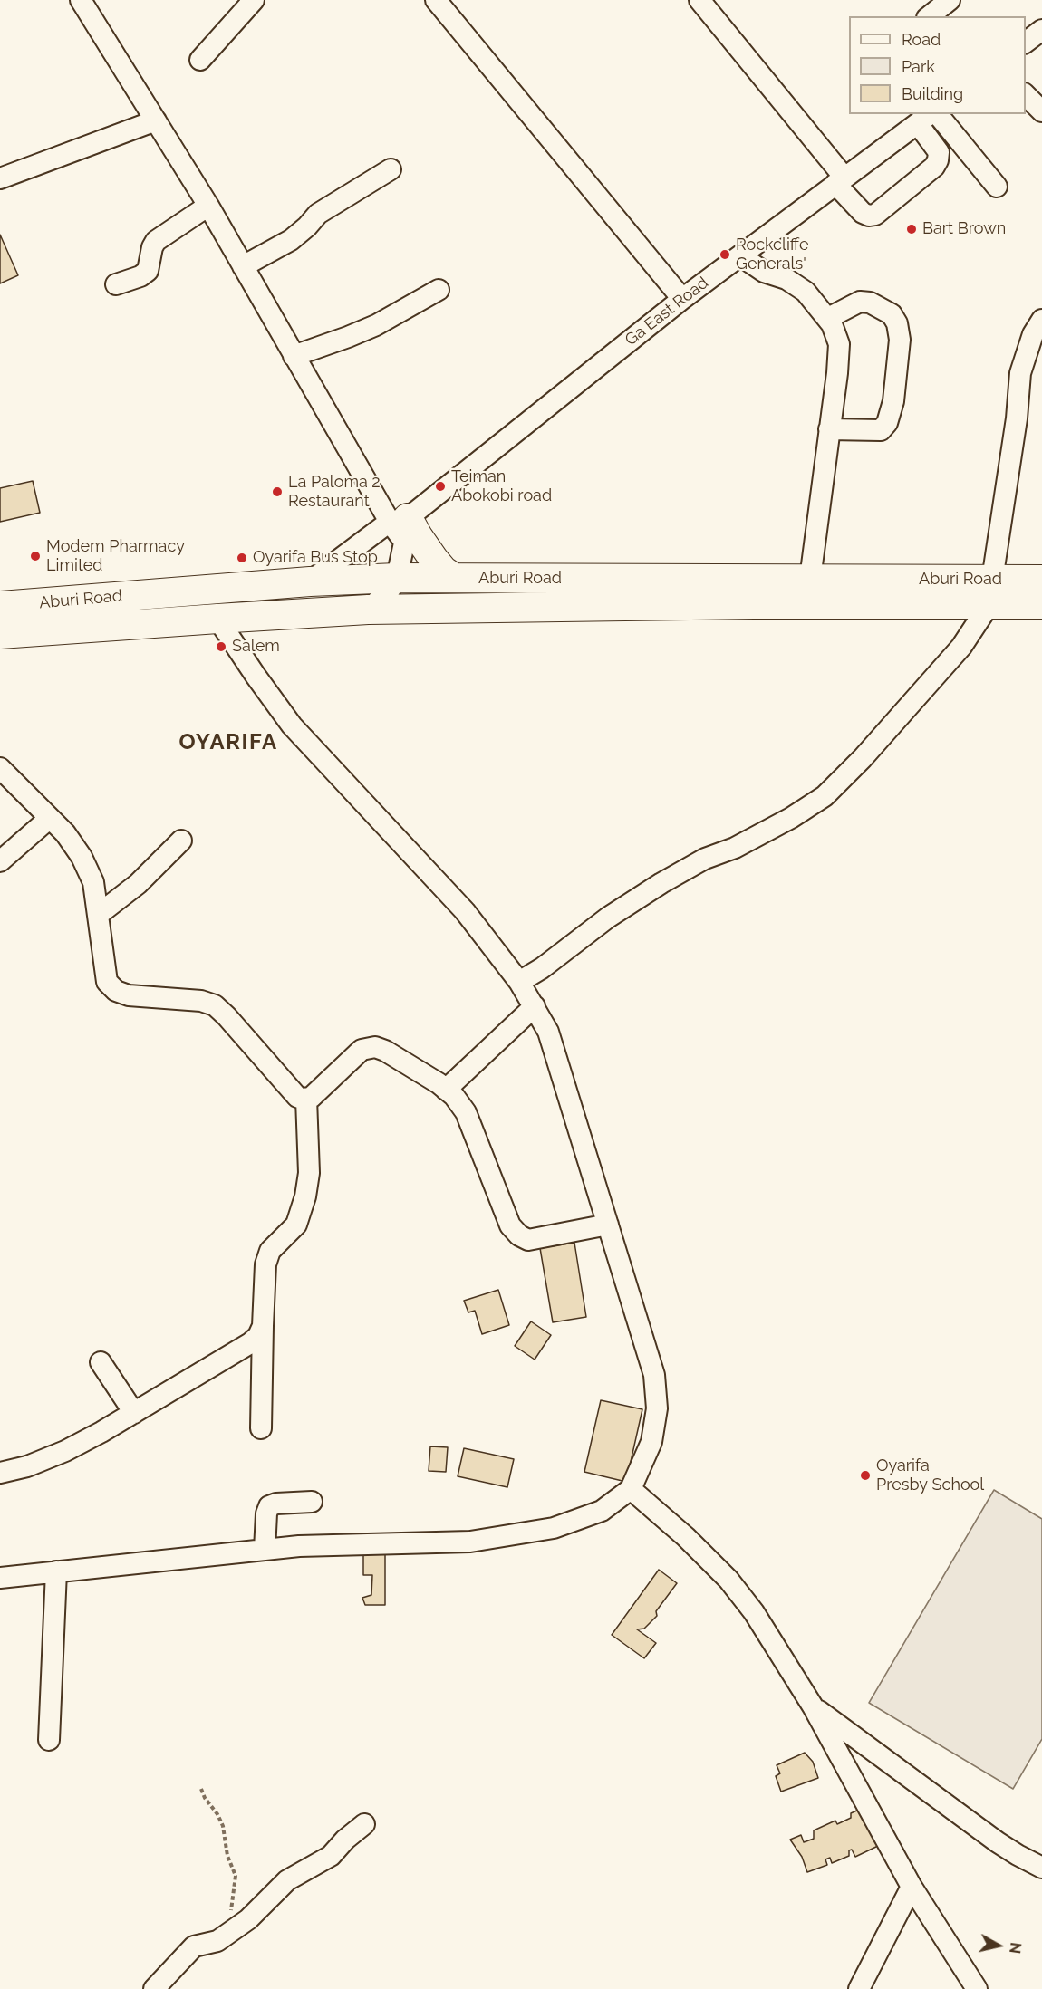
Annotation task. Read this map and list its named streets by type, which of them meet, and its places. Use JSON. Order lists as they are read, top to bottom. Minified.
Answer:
{"streets":{"highway":["Aburi Road"],"street":["Ga East Road"]},"crossings":[["Ga East Road","Aburi Road"]],"districts":["OYARIFA"],"places":["Bart Brown","Rockcliffe Generals'","Teiman Abokobi road","La Paloma 2 Restaurant","Modem Pharmacy Limited","Oyarifa Bus Stop","Salem","Oyarifa Presby School"],"legend":["Road","Park","Building"],"north":"right"}
